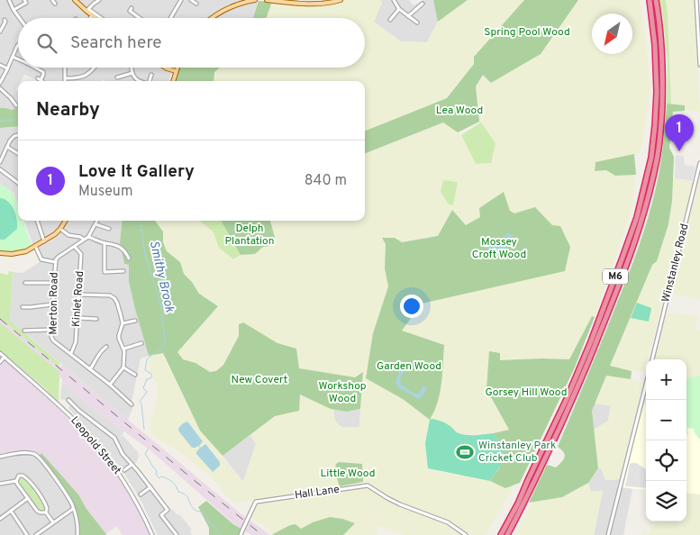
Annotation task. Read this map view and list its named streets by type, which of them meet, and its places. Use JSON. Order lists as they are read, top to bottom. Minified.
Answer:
{"streets":{"highway":["M6"],"street":["Winstanley Road","Kinlet Road","Merton Road","Leopold Street","Hall Lane"]},"crossings":[["Kinlet Road","Merton Road"]],"water":["Smithy Brook"],"parks":["Spring Pool Wood","Lea Wood","Delph Plantation","Mossey Croft Wood","Garden Wood","New Covert","Workshop Wood","Gorsey Hill Wood","Little Wood"],"places":{"sports":["Winstanley Park Cricket Club"]},"north":"bottom left","page":{"search":"Search here","heading":"Nearby","pins":"1","list":[{"mark":"1","name":"Love It Gallery","note":"Museum","value":"840 m"}],"map_buttons":["+","−"]}}
